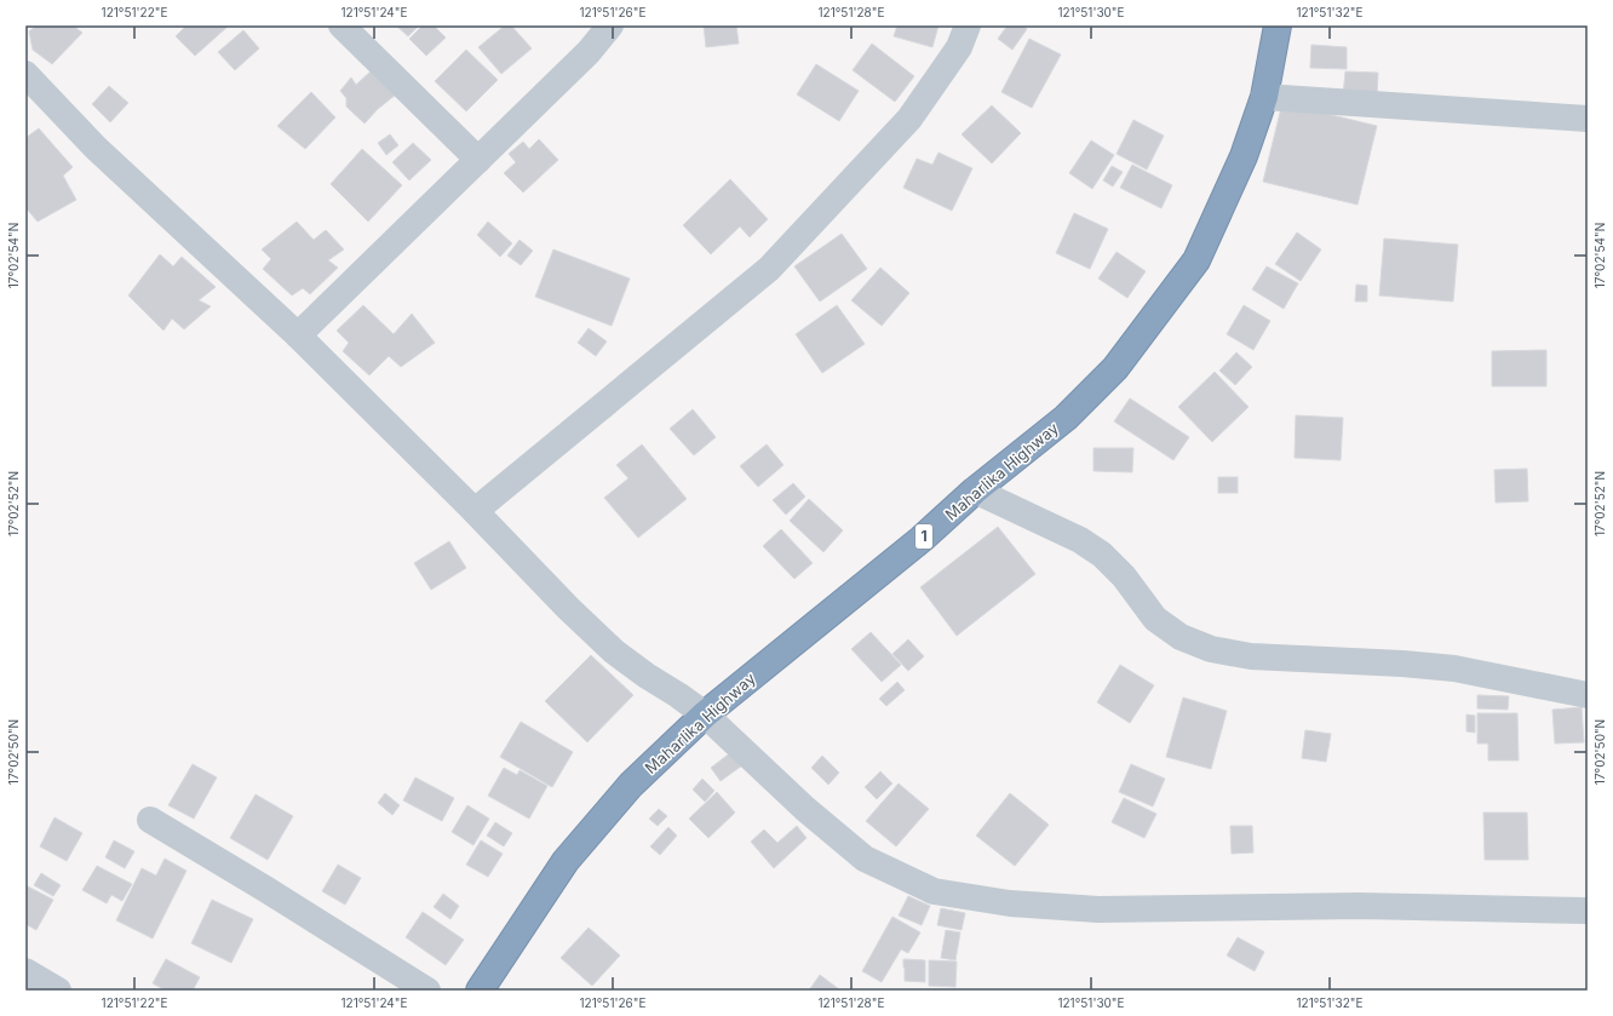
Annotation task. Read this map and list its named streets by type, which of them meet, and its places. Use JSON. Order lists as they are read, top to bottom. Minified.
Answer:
{"streets":{"highway":["Maharlika Highway","1"]},"coordinates":["121°51'22\"E","121°51'24\"E","121°51'26\"E","121°51'28\"E","121°51'30\"E","121°51'32\"E","17°02'54\"N","17°02'52\"N","17°02'50\"N"]}
